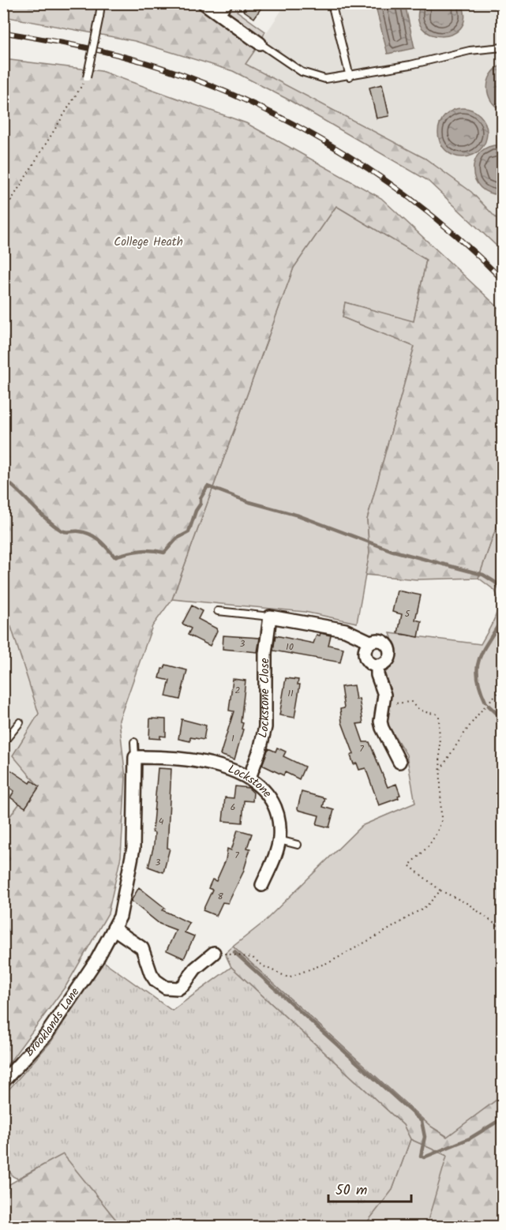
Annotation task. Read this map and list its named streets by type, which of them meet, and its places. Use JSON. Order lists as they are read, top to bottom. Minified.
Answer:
{"streets":{"street":["Lockstone Close","Lockstone","Brooklands Lane"]},"crossings":[["Lockstone Close","Lockstone"]],"parks":["College Heath"],"house_numbers":["5","3","10","2","11","1","7","6","4","7","3","8"],"scale_bar":"50 m"}
